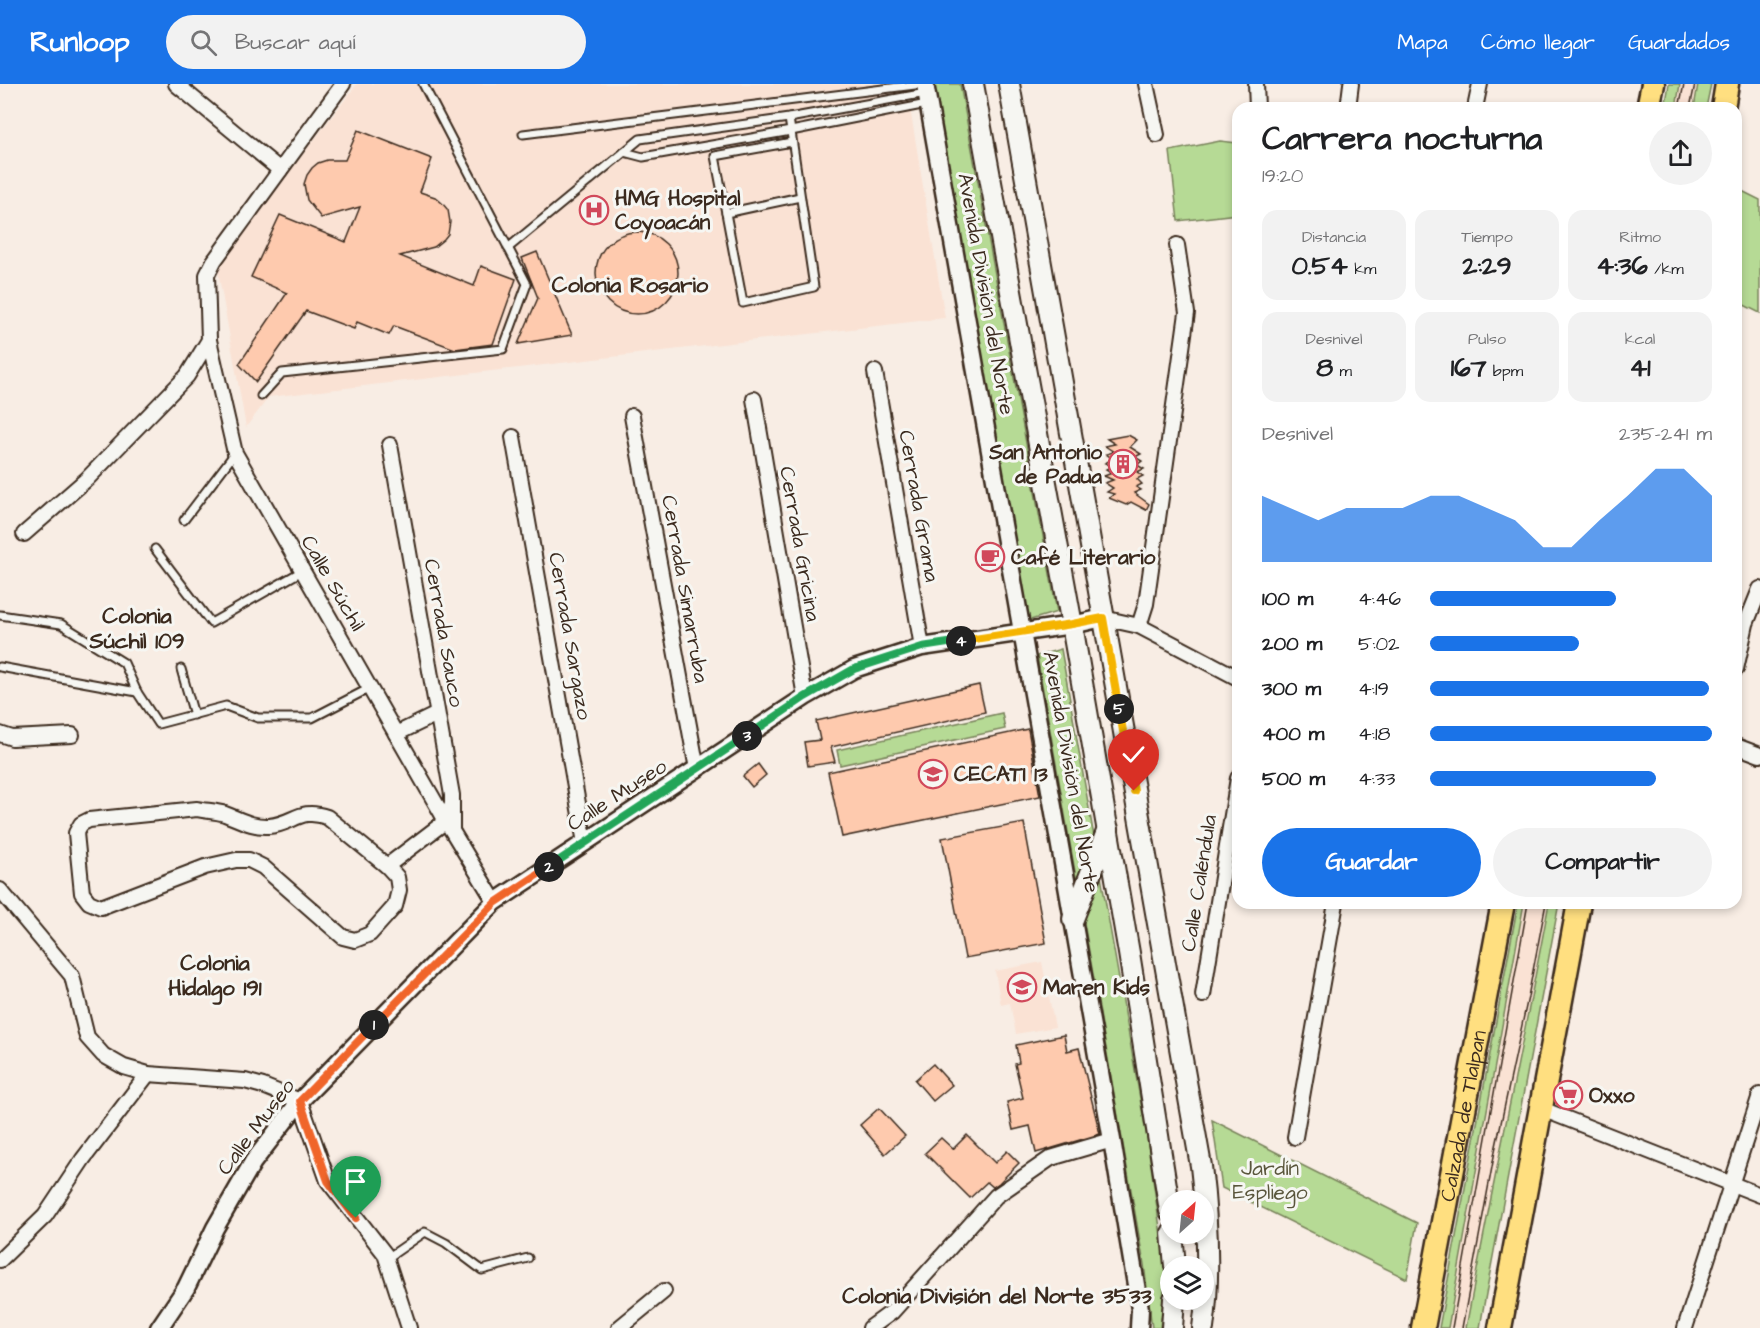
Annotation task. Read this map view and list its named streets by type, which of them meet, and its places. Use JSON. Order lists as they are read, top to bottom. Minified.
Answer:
{"streets":{"highway":["Calzada de Tlalpan"],"main road":["Avenida División del Norte"],"street":["Cerrada Grama","Cerrada Gricina","Calle Súchil","Cerrada Simarruba","Cerrada Sauco","Cerrada Sargazo","Calle Museo","Calle Caléndula"]},"crossings":[["Avenida División del Norte","Calle Museo"],["Cerrada Grama","Calle Museo"],["Cerrada Gricina","Calle Museo"],["Calle Súchil","Cerrada Sauco"],["Calle Súchil","Calle Museo"],["Cerrada Simarruba","Calle Museo"],["Cerrada Sargazo","Calle Museo"]],"districts":["Colonia Rosario","Colonia Súchil 109","Colonia Hidalgo 191","Colonia División del Norte 3533"],"parks":["Jardín Espliego"],"places":{"hospital":["HMG Hospital Coyoacán"],"building":["San Antonio de Padua"],"cafe":["Café Literario"],"school or university":["CECATI 13","Maren Kids"],"supermarket":["Oxxo"]},"north":"top right","page":{"header":"Runloop","search":"Buscar aquí","nav":["Mapa","Cómo llegar","Guardados"],"heading":["Carrera nocturna","19:20"],"stats":[["Distancia","0.54 km"],["Tiempo","2:29"],["Ritmo","4:36 /km"],["Desnivel","8 m"],["Pulso","167 bpm"],["kcal","41"]],"chart":["Desnivel","235–241 m"],"list":[{"name":"100 m","note":"4:46"},{"name":"200 m","note":"5:02"},{"name":"300 m","note":"4:19"},{"name":"400 m","note":"4:18"},{"name":"500 m","note":"4:33"}],"pins":["4","5","3","2","1"],"buttons":["Guardar","Compartir"]}}
